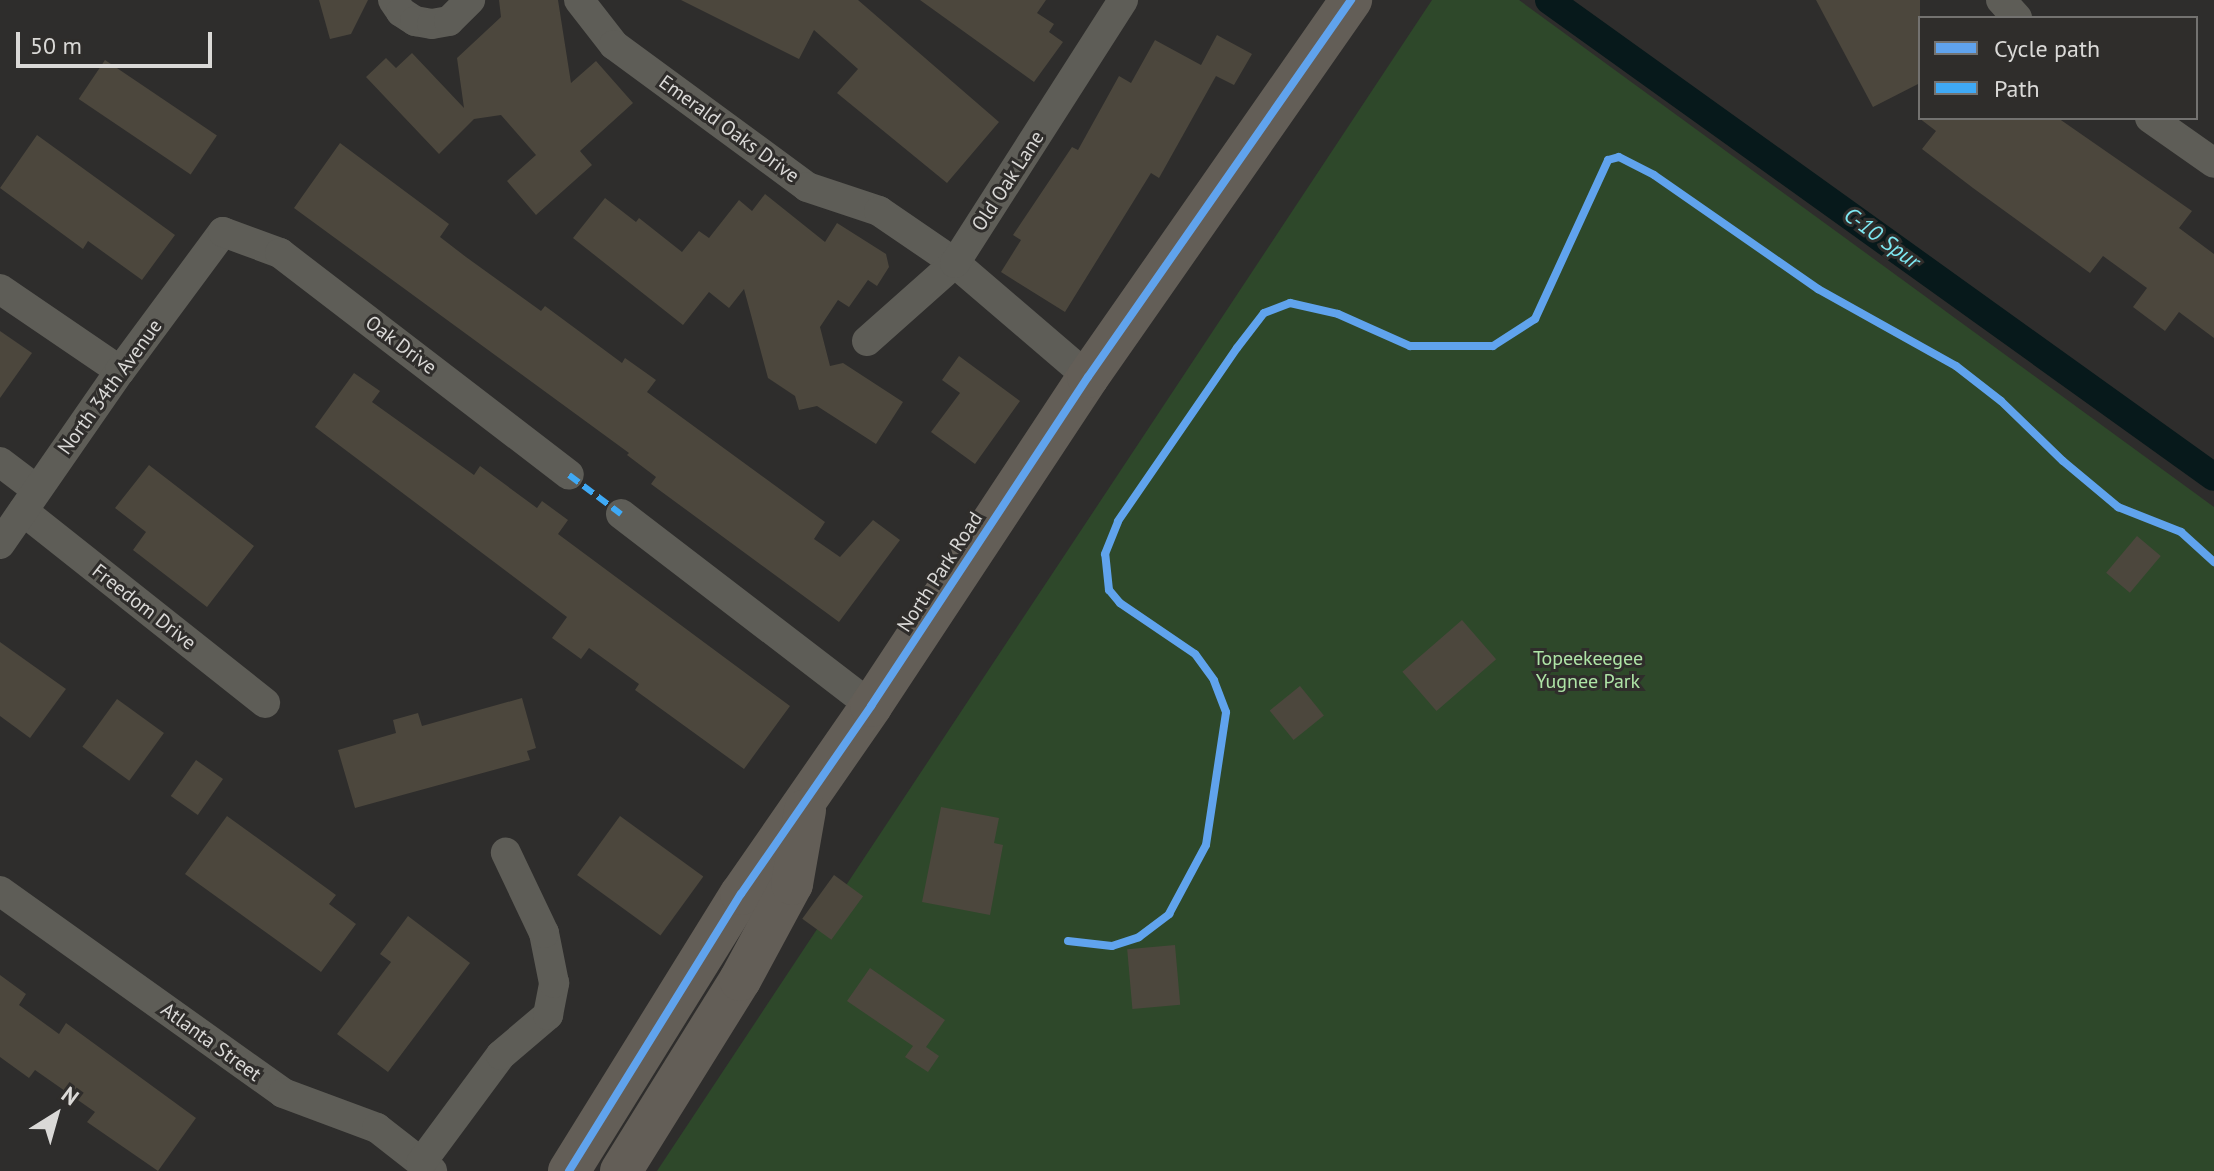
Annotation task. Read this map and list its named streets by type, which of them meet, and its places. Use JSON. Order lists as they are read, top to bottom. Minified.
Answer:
{"streets":{"street":["Emerald Oaks Drive","Old Oak Lane","Oak Drive","North 34th Avenue","North Park Road","Freedom Drive","Atlanta Street"]},"crossings":[["Emerald Oaks Drive","Old Oak Lane"],["Emerald Oaks Drive","North Park Road"],["Oak Drive","North 34th Avenue"],["North 34th Avenue","Freedom Drive"]],"water":["C-10 Spur"],"parks":["Topeekeegee Yugnee Park"],"legend":["Cycle path","Path"],"scale_bar":"50 m","north":"top right"}
